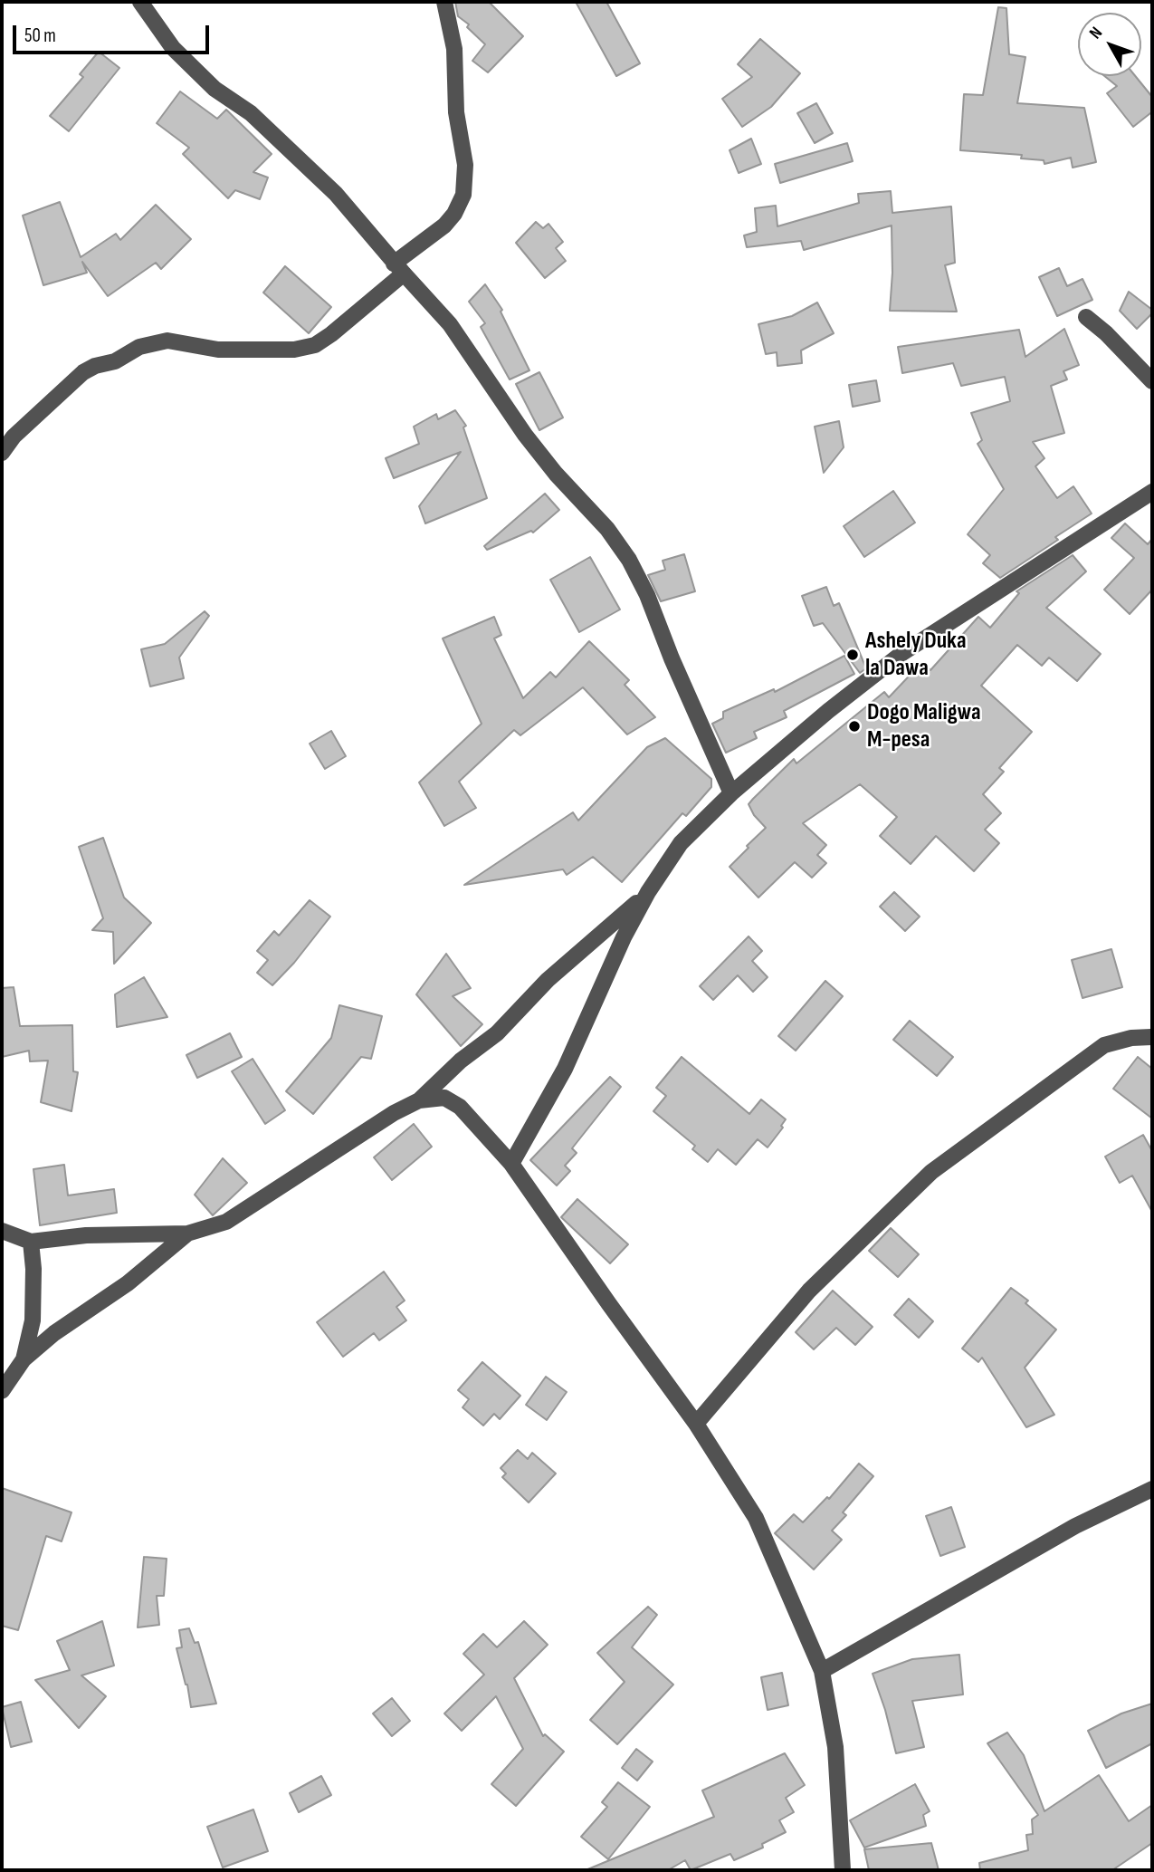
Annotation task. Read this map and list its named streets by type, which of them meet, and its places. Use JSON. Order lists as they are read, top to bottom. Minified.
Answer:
{"places":["Ashely Duka la Dawa","Dogo Maligwa M-pesa"],"scale_bar":"50 m","north":"top left"}
